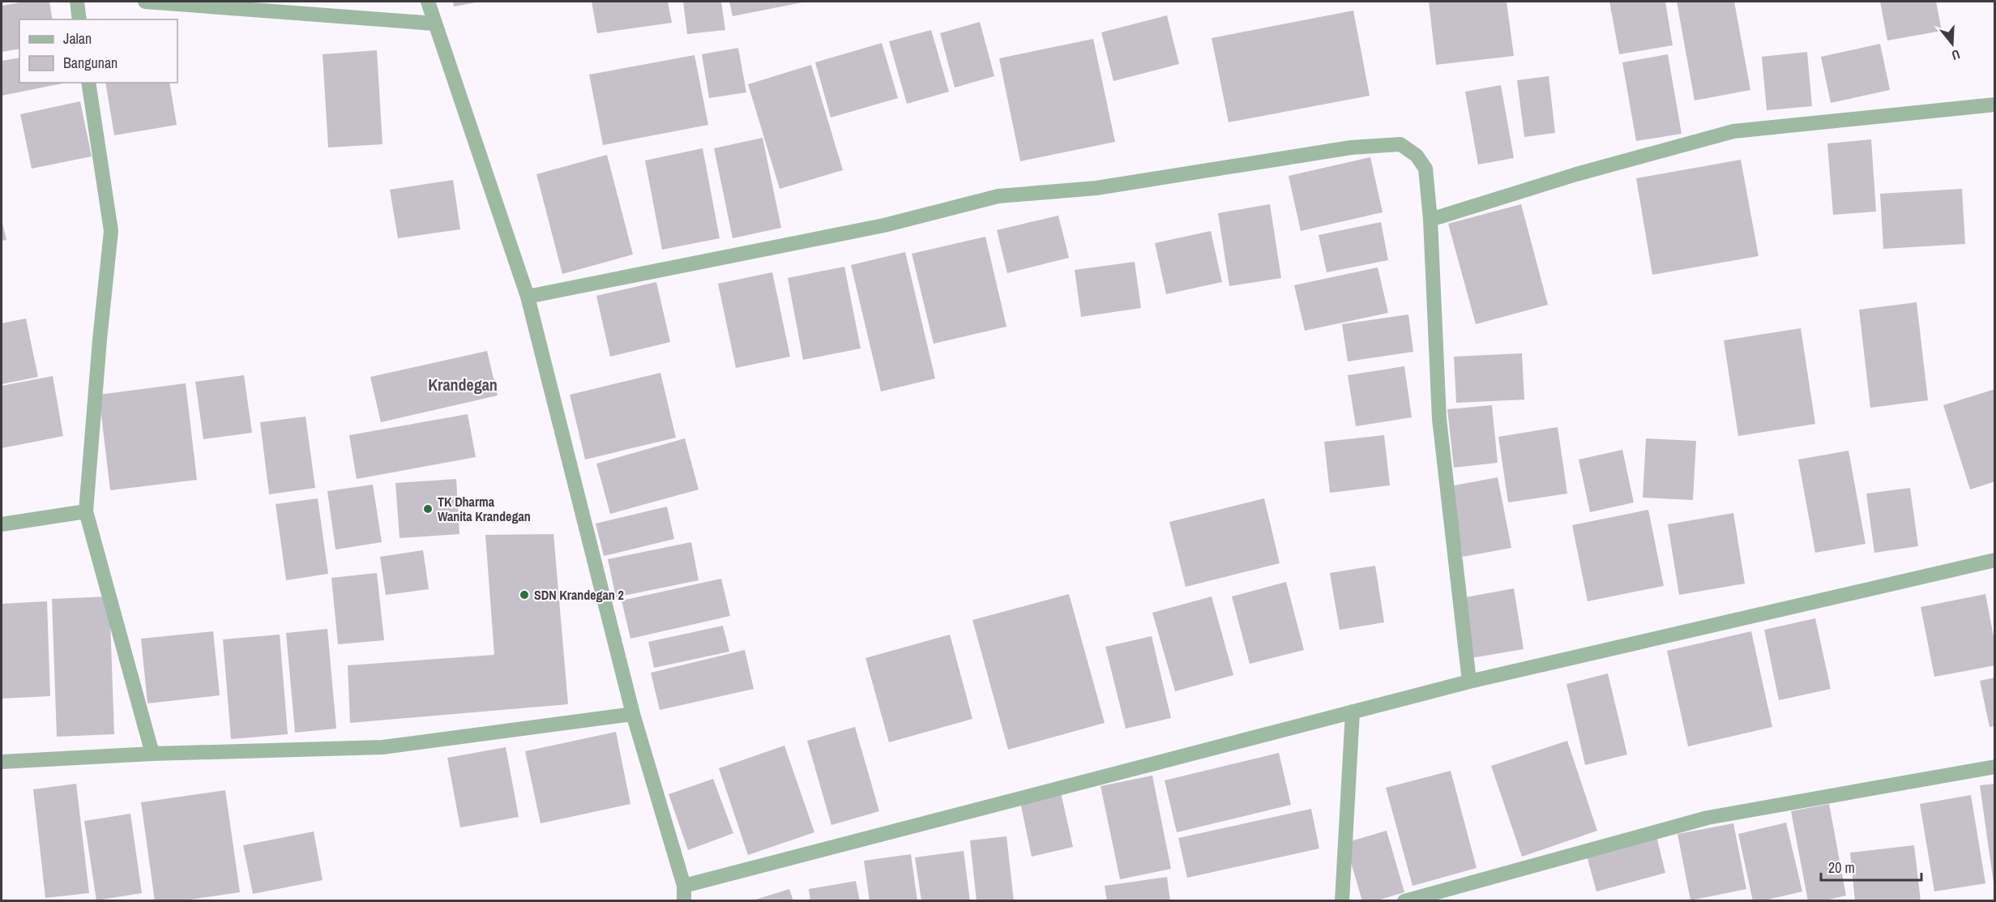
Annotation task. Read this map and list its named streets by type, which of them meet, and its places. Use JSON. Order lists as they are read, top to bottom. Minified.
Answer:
{"districts":["Krandegan"],"places":["TK Dharma Wanita Krandegan","SDN Krandegan 2"],"legend":["Jalan","Bangunan"],"scale_bar":"20 m","north":"bottom"}
